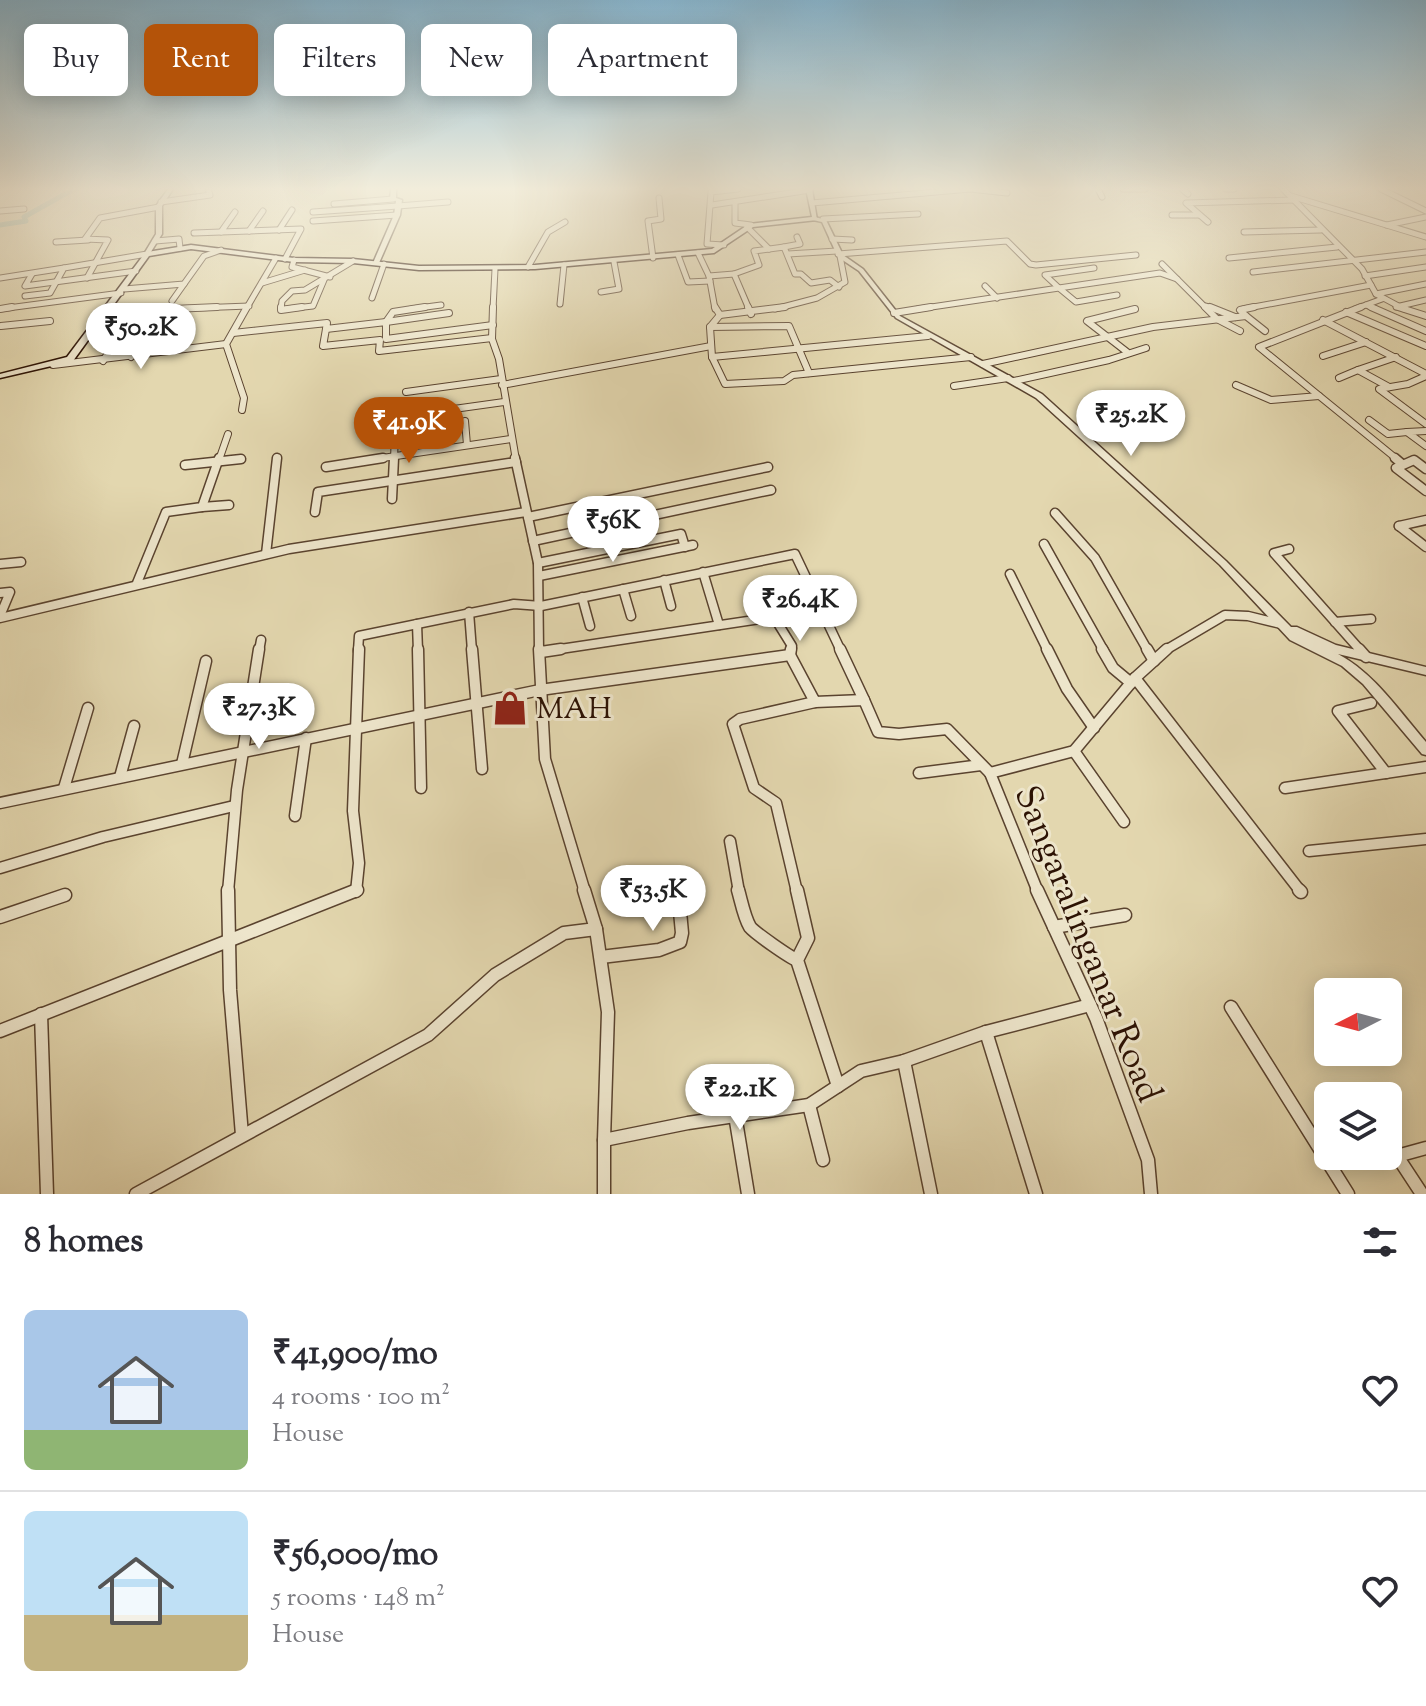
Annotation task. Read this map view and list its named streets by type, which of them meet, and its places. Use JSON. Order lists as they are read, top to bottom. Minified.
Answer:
{"streets":{"street":["Sangaralinganar Road"]},"places":{"shop":["MAH"]},"north":"left","page":{"chip":["Buy","Rent","Filters","New","Apartment"],"price":["₹50.2K","₹25.2K","₹41.9K","₹56K","₹26.4K","₹27.3K","₹53.5K","₹22.1K"],"heading":"8 homes","list":[{"name":"₹41,900/mo","note":"4 rooms · 100 m² · House"},{"name":"₹56,000/mo","note":"5 rooms · 148 m² · House"}]}}
